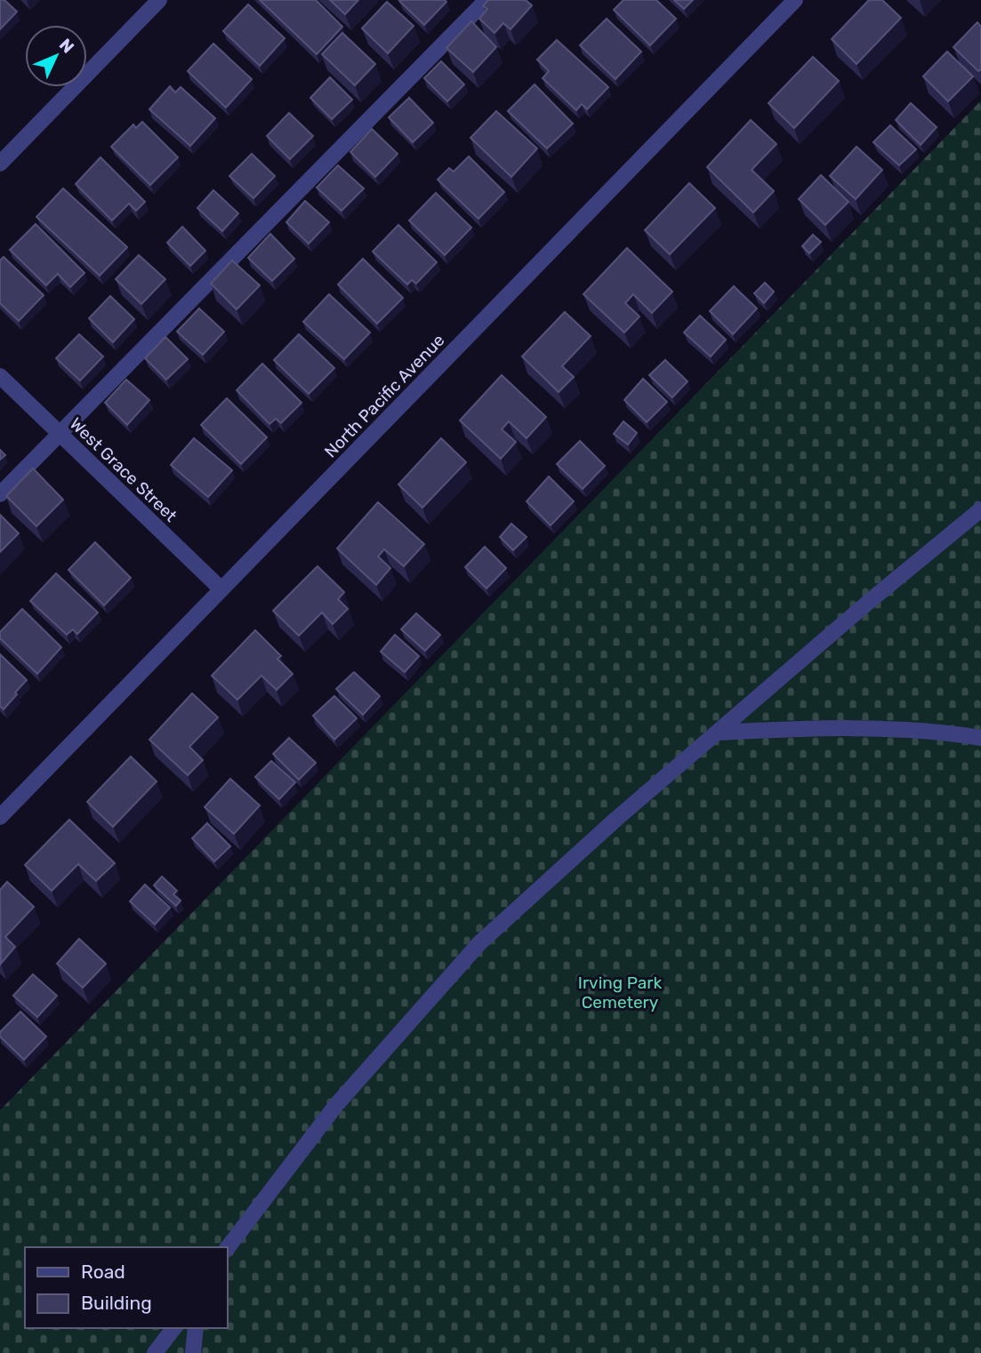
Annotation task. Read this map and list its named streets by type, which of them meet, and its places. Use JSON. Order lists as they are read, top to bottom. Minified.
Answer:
{"streets":{"street":["North Pacific Avenue","West Grace Street"]},"crossings":[["North Pacific Avenue","West Grace Street"]],"parks":["Irving Park Cemetery"],"legend":["Road","Building"],"north":"top right"}
